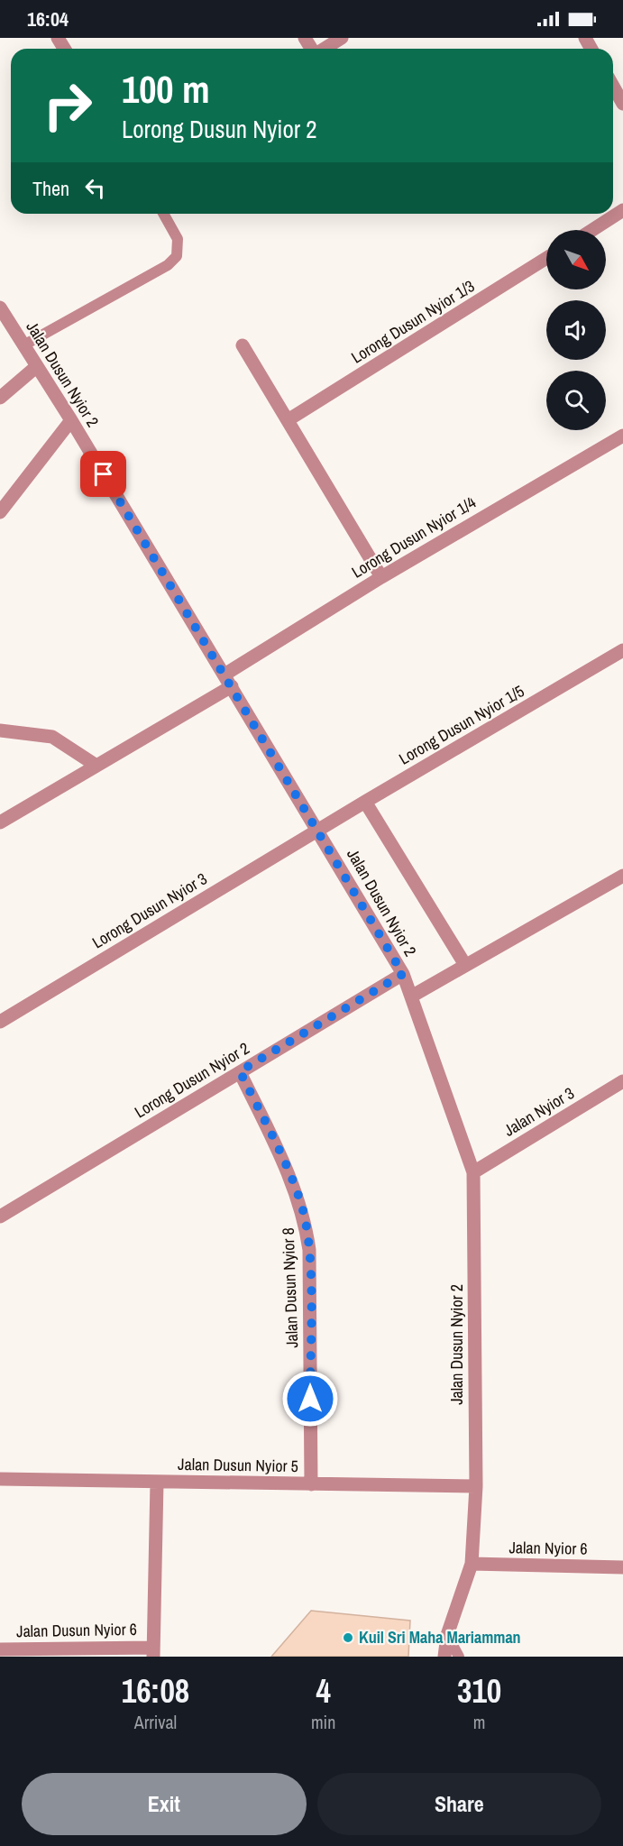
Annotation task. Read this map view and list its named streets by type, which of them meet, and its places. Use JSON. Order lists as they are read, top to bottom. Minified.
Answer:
{"streets":{"street":["Lorong Dusun Nyior 1/3","Jalan Dusun Nyior 2","Lorong Dusun Nyior 1/4","Lorong Dusun Nyior 1/5","Lorong Dusun Nyior 3","Lorong Dusun Nyior 2","Jalan Nyior 3","Jalan Dusun Nyior 8","Jalan Dusun Nyior 5","Jalan Nyior 6","Jalan Dusun Nyior 6"]},"crossings":[["Jalan Dusun Nyior 2","Lorong Dusun Nyior 1/4"],["Jalan Dusun Nyior 2","Lorong Dusun Nyior 1/5"],["Jalan Dusun Nyior 2","Lorong Dusun Nyior 3"],["Jalan Dusun Nyior 2","Lorong Dusun Nyior 2"],["Jalan Dusun Nyior 2","Jalan Nyior 3"],["Jalan Dusun Nyior 2","Jalan Dusun Nyior 5"],["Jalan Dusun Nyior 2","Jalan Nyior 6"],["Lorong Dusun Nyior 1/5","Lorong Dusun Nyior 3"],["Lorong Dusun Nyior 2","Jalan Dusun Nyior 8"],["Jalan Dusun Nyior 8","Jalan Dusun Nyior 5"]],"places":["Kuil Sri Maha Mariamman"],"north":"bottom right","page":{"status":"16:04","turn":["100 m","Lorong Dusun Nyior 2"],"then":"Then","eta":["16:08","Arrival","4","min","310","m"],"buttons":["Exit","Share"]}}
